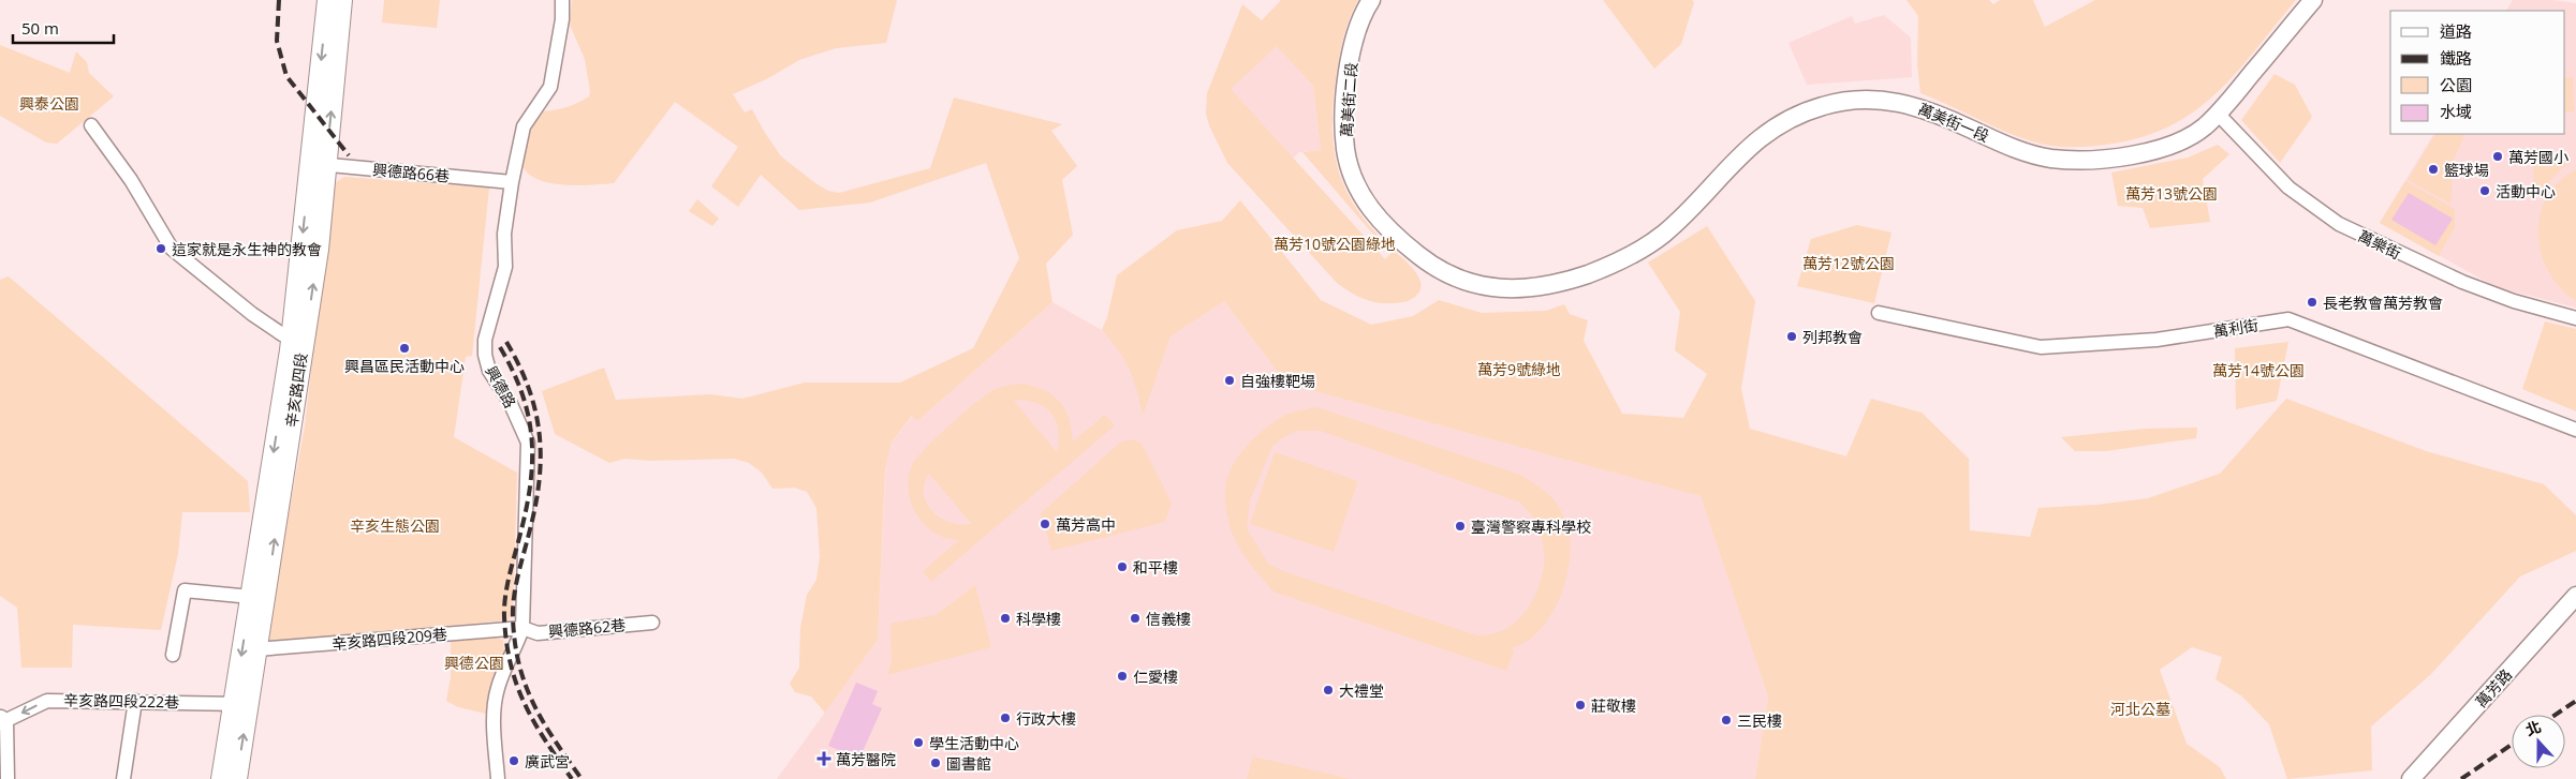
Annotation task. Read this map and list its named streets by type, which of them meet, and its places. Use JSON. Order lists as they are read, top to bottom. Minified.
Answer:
{"streets":{"main road":["辛亥路四段"],"street":["萬美街二段","萬美街一段","興德路66巷","萬樂街","萬利街","興德路","興德路62巷","辛亥路四段209巷","萬芳路","辛亥路四段222巷"]},"crossings":[["萬美街二段","萬美街一段"],["萬美街一段","萬樂街"],["興德路66巷","興德路"],["興德路66巷","辛亥路四段"],["興德路","興德路62巷"],["興德路","辛亥路四段209巷"],["辛亥路四段","辛亥路四段209巷"],["辛亥路四段","辛亥路四段222巷"],["興德路62巷","辛亥路四段209巷"]],"one_way":["辛亥路四段222巷"],"parks":["興泰公園","萬芳13號公園","萬芳10號公園綠地","萬芳12號公園","萬芳9號綠地","萬芳14號公園","辛亥生態公園","興德公園","河北公墓"],"places":{"other":["萬芳國小","籃球場","活動中心","這家就是永生神的教會","長老教會萬芳教會","列邦教會","興昌區民活動中心","自強樓靶場","萬芳高中","臺灣警察專科學校","和平樓","科學樓","信義樓","仁愛樓","大禮堂","莊敬樓","行政大樓","三民樓","學生活動中心","廣武宮","圖書館"],"health":["萬芳醫院"]},"legend":["道路","鐵路","公園","水域"],"scale_bar":"50 m","north":"top"}
